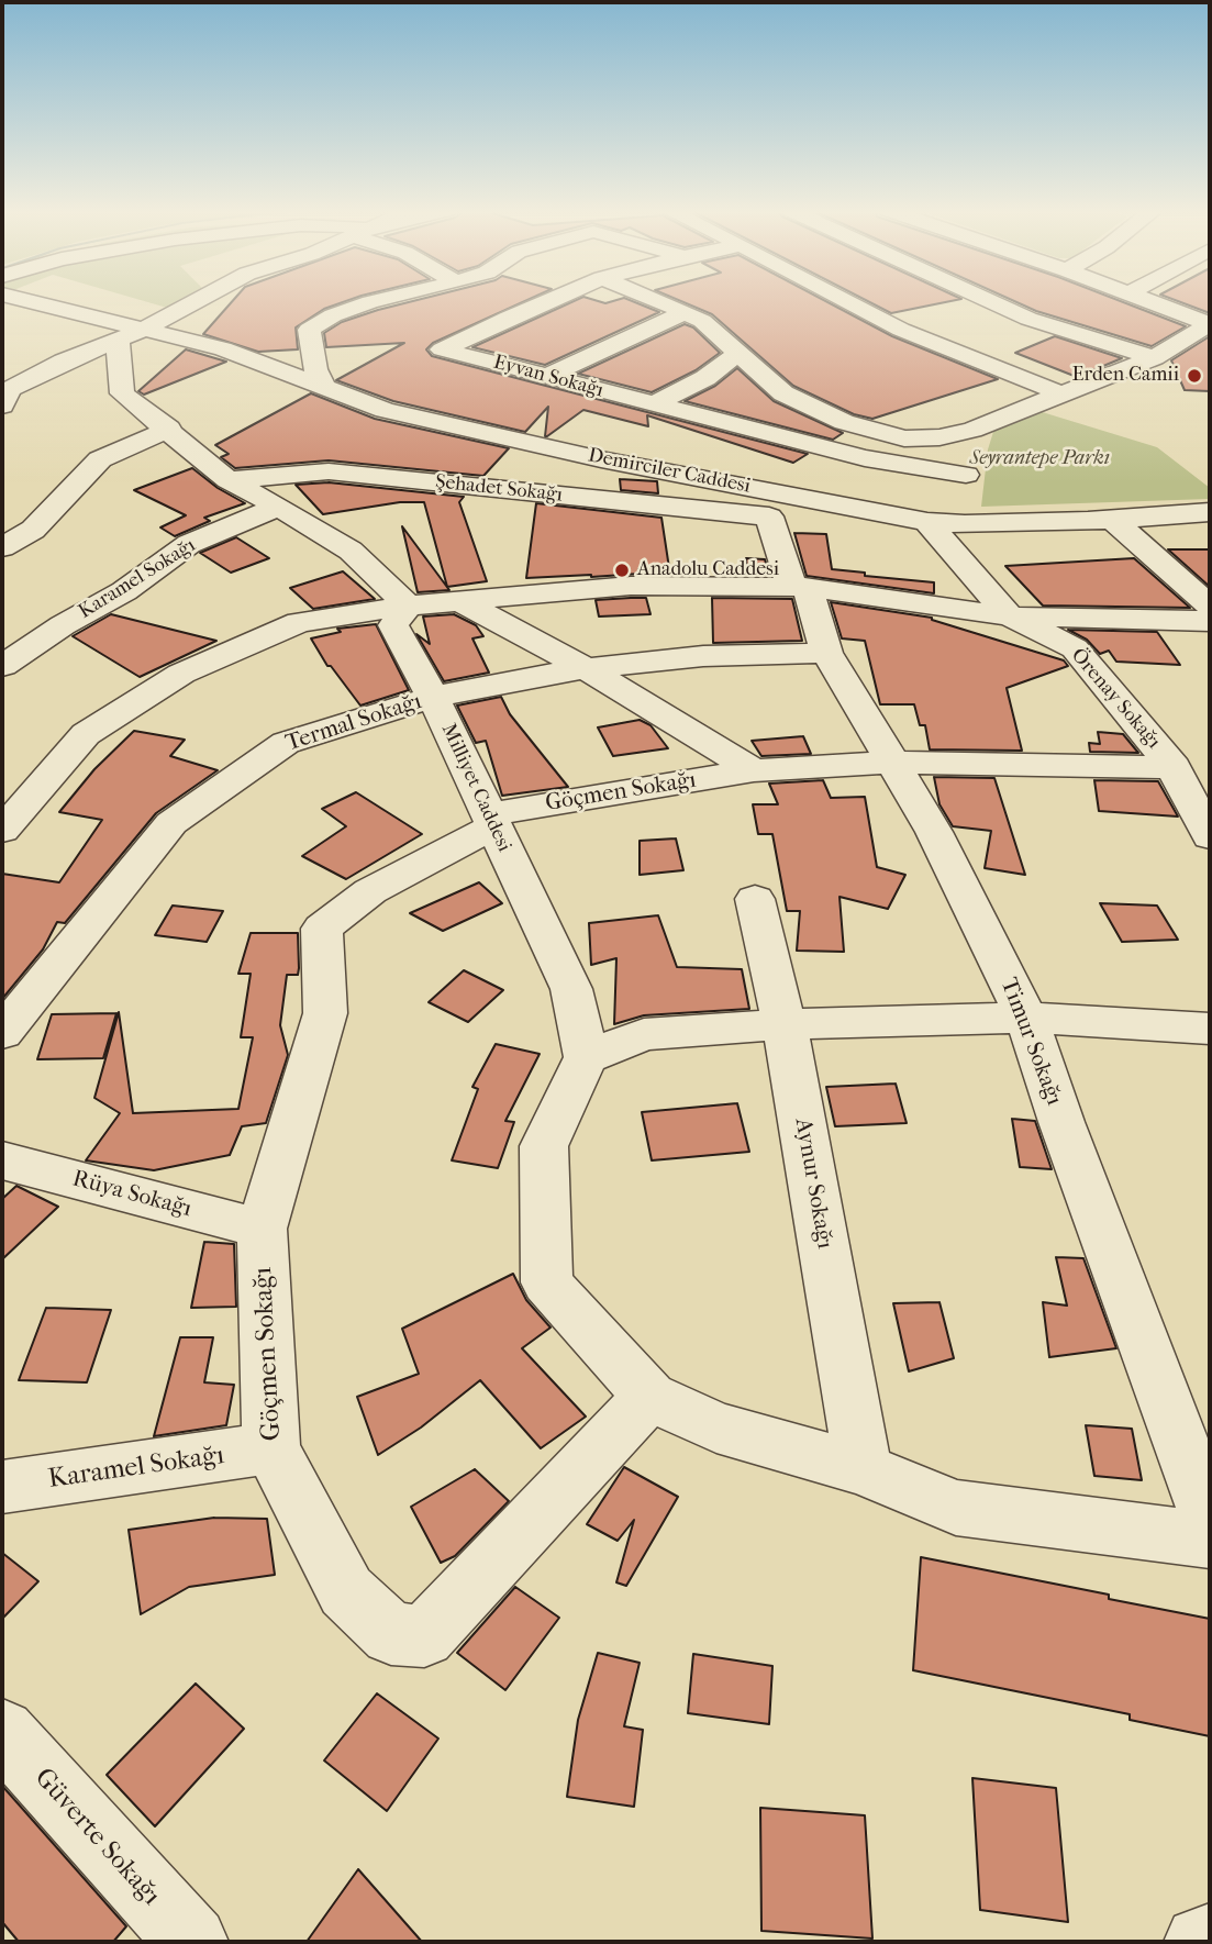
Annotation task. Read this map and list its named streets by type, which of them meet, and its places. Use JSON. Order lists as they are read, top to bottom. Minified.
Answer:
{"streets":{"street":["Eyvan Sokağı","Demirciler Caddesi","Şehadet Sokağı","Karamel Sokağı","Örenay Sokağı","Termal Sokağı","Milliyet Caddesi","Göçmen Sokağı","Timur Sokağı","Aynur Sokağı","Rüya Sokağı","Güverte Sokağı"]},"crossings":[["Demirciler Caddesi","Şehadet Sokağı"],["Demirciler Caddesi","Örenay Sokağı"],["Şehadet Sokağı","Örenay Sokağı"],["Karamel Sokağı","Göçmen Sokağı"],["Örenay Sokağı","Göçmen Sokağı"],["Termal Sokağı","Milliyet Caddesi"],["Termal Sokağı","Timur Sokağı"],["Milliyet Caddesi","Göçmen Sokağı"],["Göçmen Sokağı","Timur Sokağı"],["Göçmen Sokağı","Rüya Sokağı"]],"parks":["Seyrantepe Parkı"],"places":["Erden Camii","Anadolu Caddesi"]}
